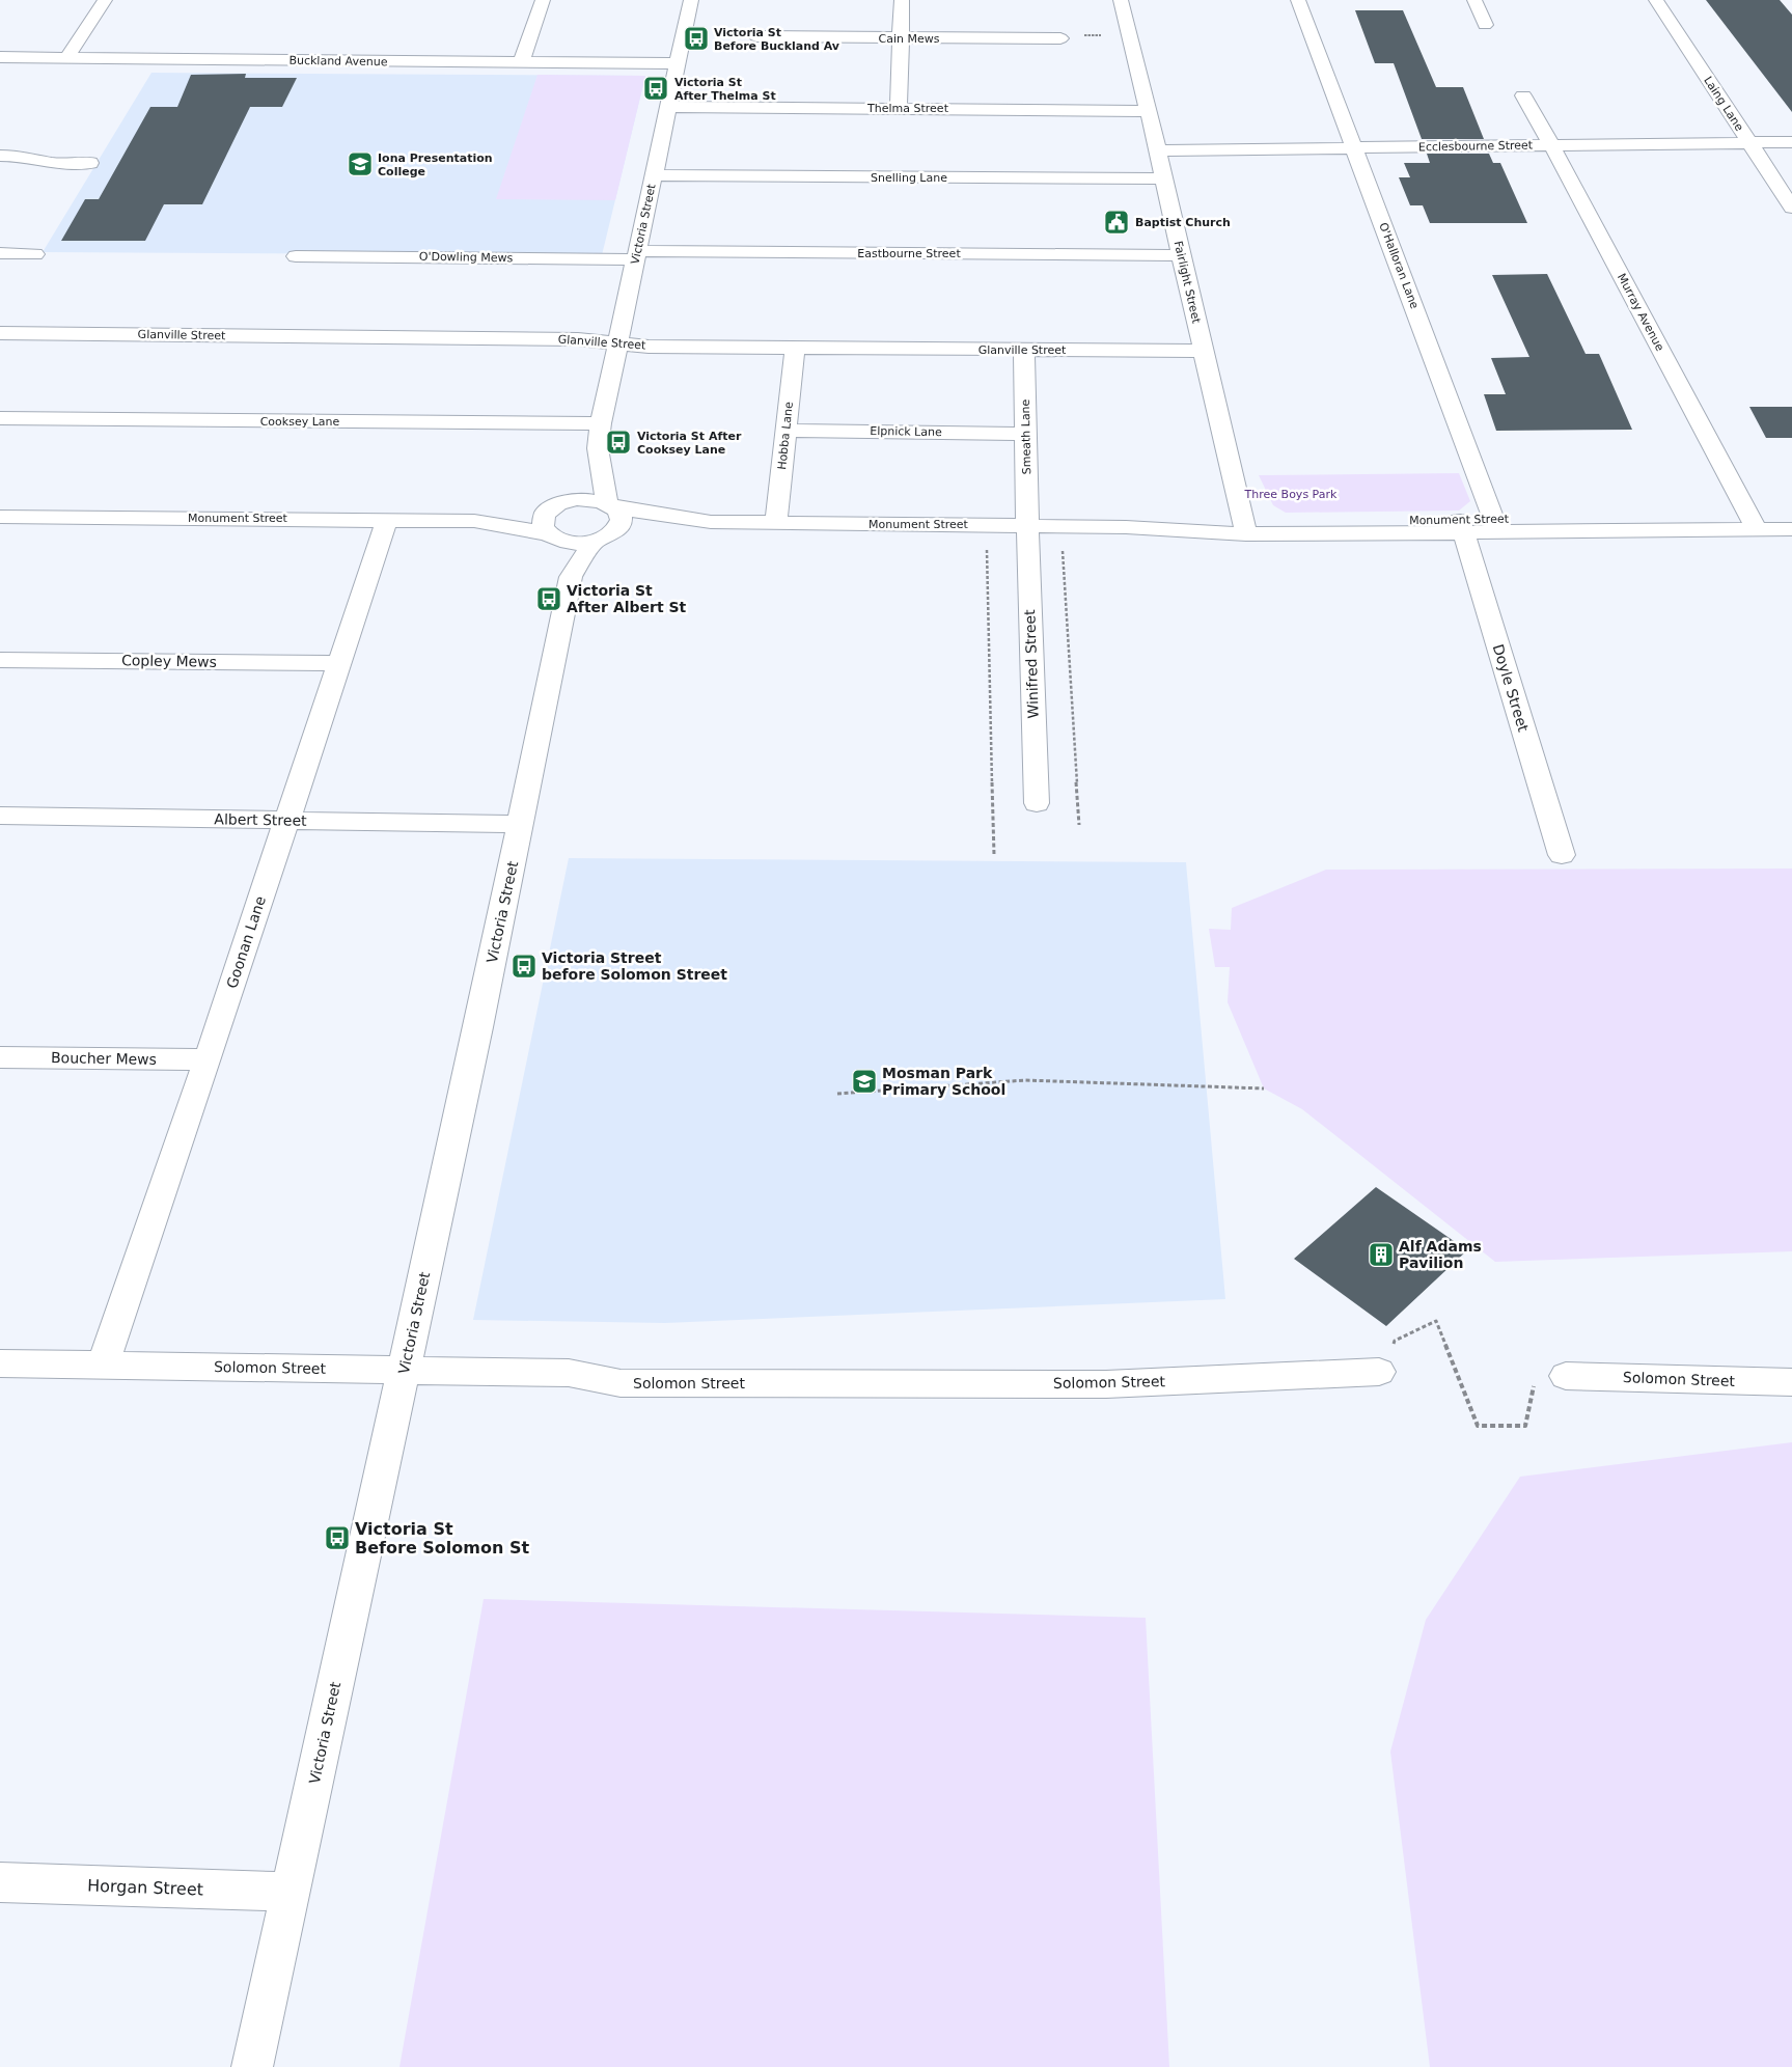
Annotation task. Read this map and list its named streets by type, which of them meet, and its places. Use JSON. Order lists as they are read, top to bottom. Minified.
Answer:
{"streets":{"street":["Cain Mews","Buckland Avenue","Laing Lane","Thelma Street","Ecclesbourne Street","Snelling Lane","Victoria Street","Eastbourne Street","O'Dowling Mews","O'Halloran Lane","Fairlight Street","Murray Avenue","Glanville Street","Cooksey Lane","Elpnick Lane","Hobba Lane","Smeath Lane","Monument Street","Copley Mews","Winifred Street","Doyle Street","Albert Street","Goonan Lane","Boucher Mews","Solomon Street","Horgan Street"]},"crossings":[["Buckland Avenue","Victoria Street"],["Laing Lane","Ecclesbourne Street"],["Thelma Street","Victoria Street"],["Thelma Street","Fairlight Street"],["Ecclesbourne Street","O'Halloran Lane"],["Ecclesbourne Street","Fairlight Street"],["Ecclesbourne Street","Murray Avenue"],["Snelling Lane","Victoria Street"],["Snelling Lane","Fairlight Street"],["Victoria Street","Eastbourne Street"],["Victoria Street","O'Dowling Mews"],["Victoria Street","Glanville Street"],["Victoria Street","Cooksey Lane"],["Victoria Street","Monument Street"],["Victoria Street","Albert Street"],["Victoria Street","Solomon Street"],["Victoria Street","Horgan Street"],["Eastbourne Street","O'Dowling Mews"],["Eastbourne Street","Fairlight Street"],["O'Halloran Lane","Monument Street"],["Fairlight Street","Glanville Street"],["Fairlight Street","Monument Street"],["Murray Avenue","Monument Street"],["Glanville Street","Hobba Lane"],["Glanville Street","Smeath Lane"],["Elpnick Lane","Hobba Lane"],["Elpnick Lane","Smeath Lane"],["Hobba Lane","Monument Street"],["Smeath Lane","Monument Street"],["Smeath Lane","Winifred Street"],["Monument Street","Winifred Street"],["Monument Street","Doyle Street"],["Monument Street","Goonan Lane"],["Copley Mews","Goonan Lane"],["Albert Street","Goonan Lane"],["Goonan Lane","Boucher Mews"],["Goonan Lane","Solomon Street"]],"parks":["Three Boys Park"],"places":{"bus stop":["Victoria St Before Buckland Av","Victoria St After Thelma St","Victoria St After Cooksey Lane","Victoria St After Albert St","Victoria Street before Solomon Street","Victoria St Before Solomon St"],"school or university":["Iona Presentation College","Mosman Park Primary School"],"public building":["Baptist Church"],"building":["Alf Adams Pavilion"]}}
